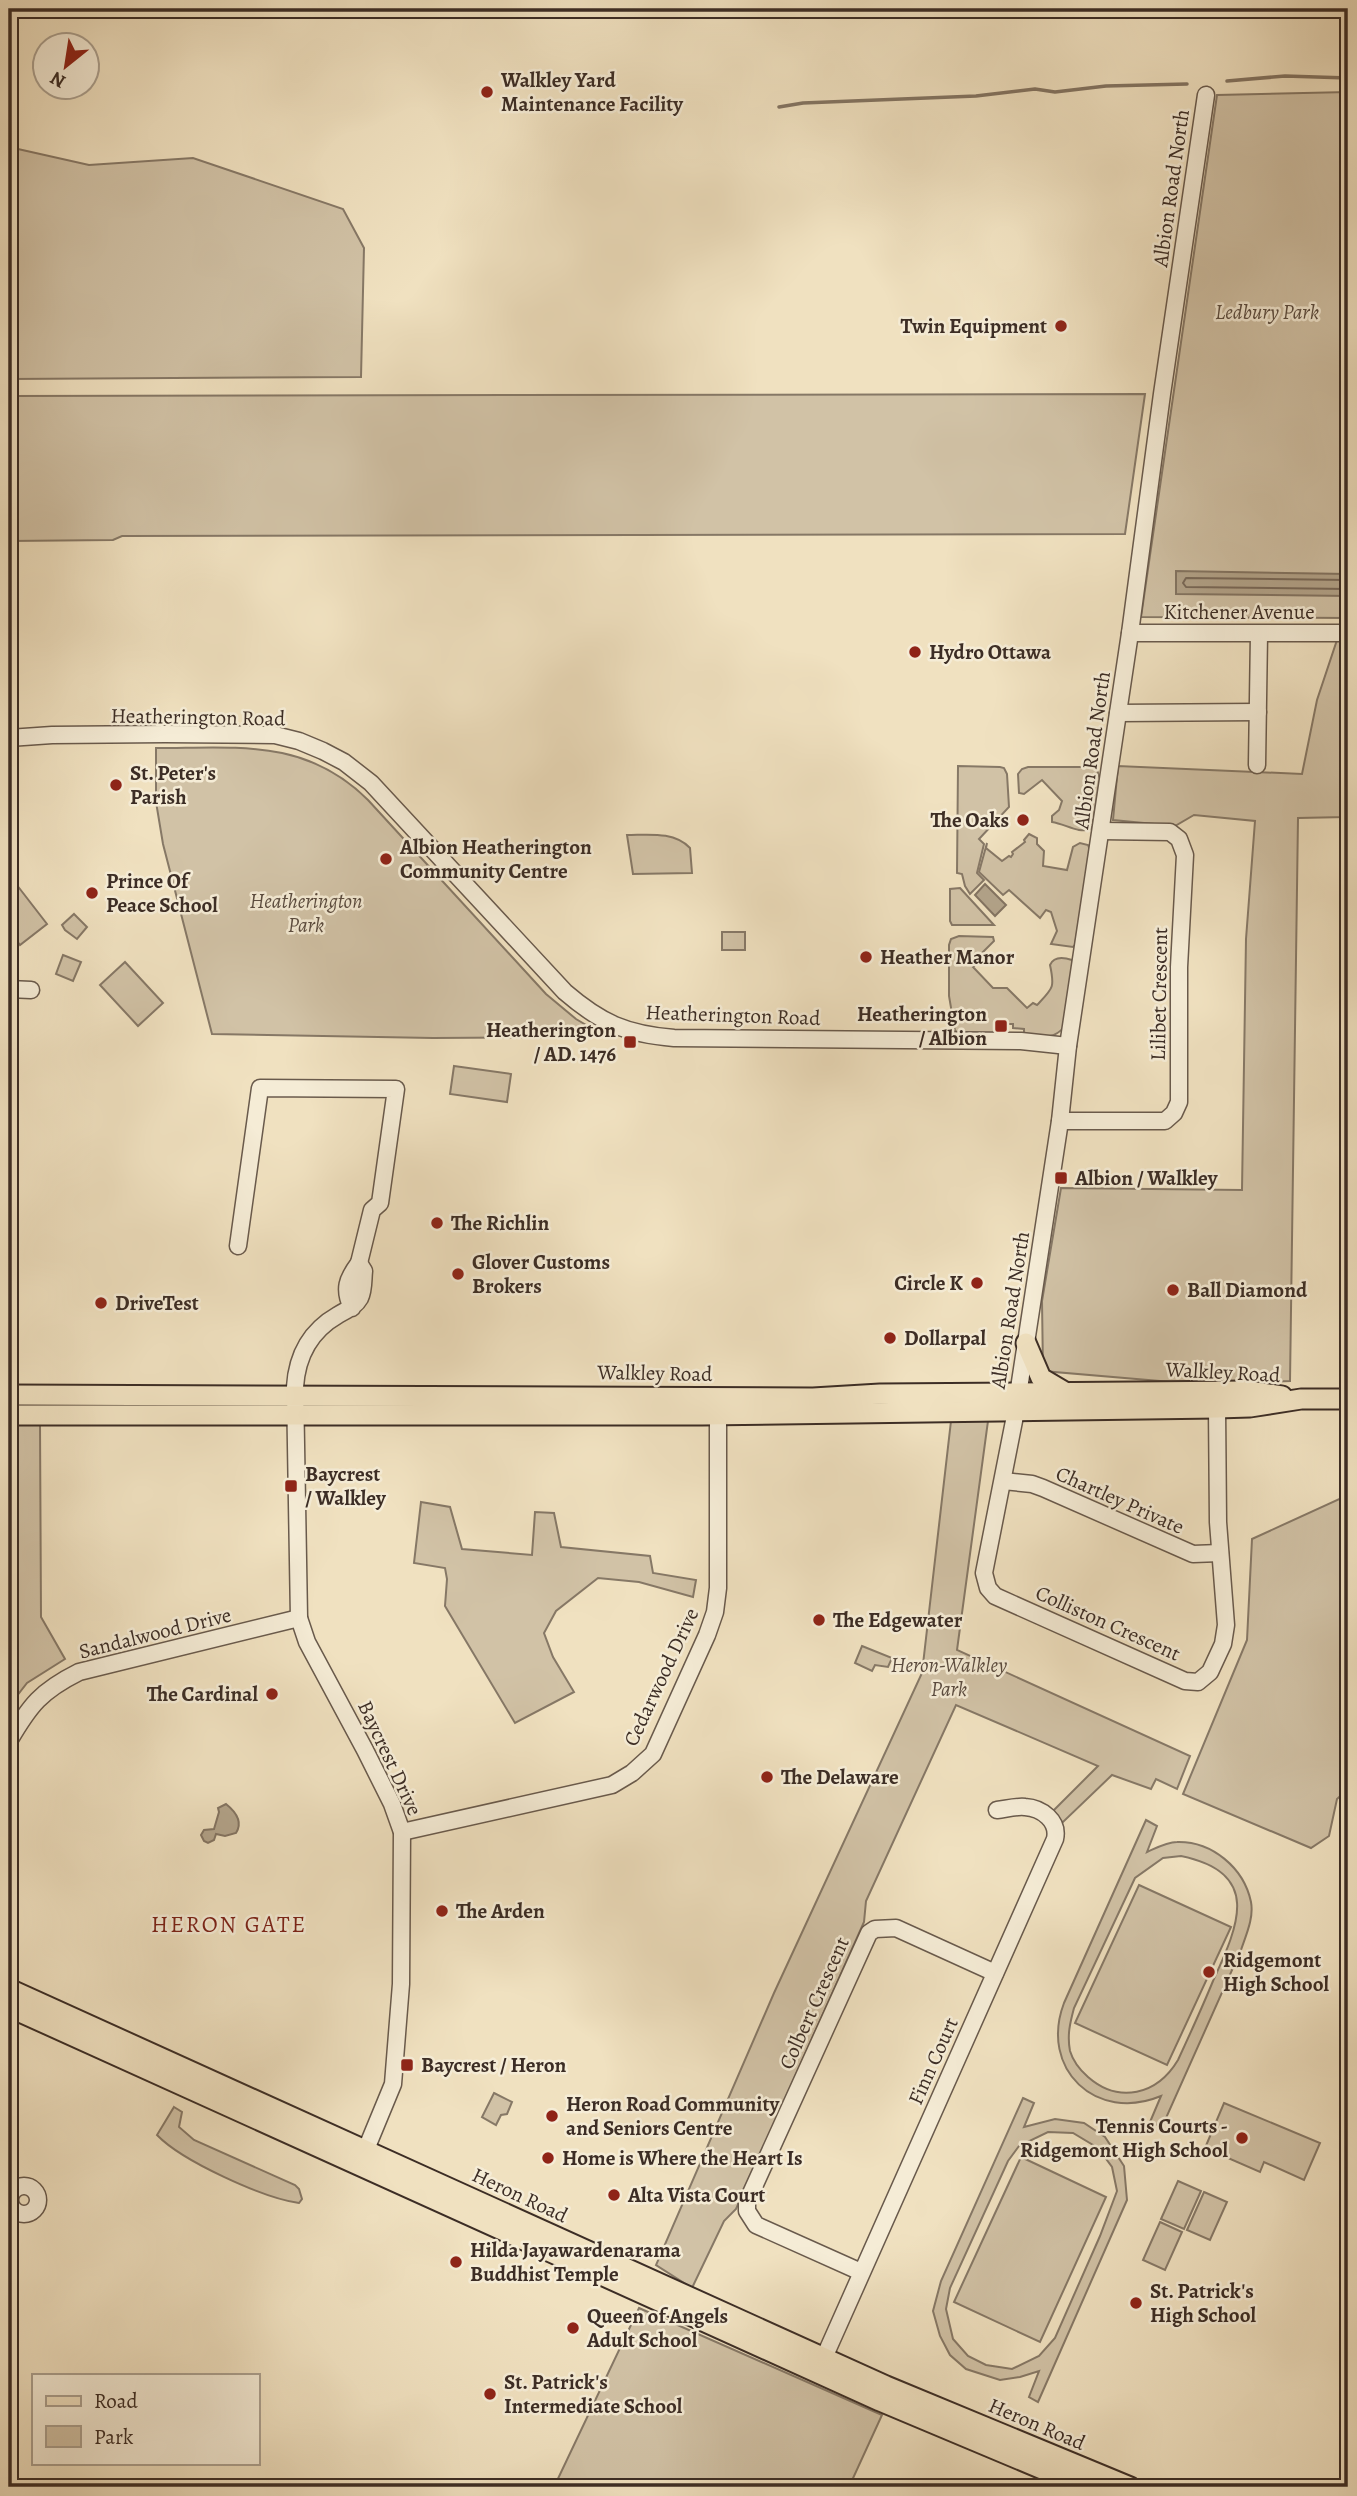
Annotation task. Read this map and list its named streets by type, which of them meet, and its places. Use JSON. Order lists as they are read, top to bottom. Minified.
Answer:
{"streets":{"main road":["Walkley Road","Heron Road"],"street":["Albion Road North","Kitchener Avenue","Heatherington Road","Lilibet Crescent","Chartley Private","Colliston Crescent","Sandalwood Drive","Cedarwood Drive","Baycrest Drive","Colbert Crescent","Finn Court"]},"crossings":[["Albion Road North","Kitchener Avenue"],["Albion Road North","Heatherington Road"],["Albion Road North","Lilibet Crescent"],["Albion Road North","Walkley Road"],["Albion Road North","Colliston Crescent"],["Walkley Road","Colliston Crescent"],["Walkley Road","Cedarwood Drive"],["Walkley Road","Baycrest Drive"],["Chartley Private","Colliston Crescent"],["Sandalwood Drive","Baycrest Drive"],["Cedarwood Drive","Baycrest Drive"],["Baycrest Drive","Heron Road"],["Colbert Crescent","Finn Court"],["Finn Court","Heron Road"]],"districts":["HERON GATE"],"parks":["Ledbury Park","Heatherington Park","Heron-Walkley Park"],"places":{"other":["Walkley Yard Maintenance Facility","Twin Equipment","Hydro Ottawa","St. Peter's Parish","The Oaks","Albion Heatherington Community Centre","Prince Of Peace School","Heather Manor","The Richlin","Glover Customs Brokers","Circle K","Ball Diamond","DriveTest","Dollarpal","The Edgewater","The Cardinal","The Delaware","The Arden","Ridgemont High School","Heron Road Community and Seniors Centre","Tennis Courts - Ridgemont High School","Home is Where the Heart Is","Alta Vista Court","Hilda Jayawardenarama Buddhist Temple","St. Patrick's High School","Queen of Angels Adult School","St. Patrick's Intermediate School"],"transit":["Heatherington / Albion","Heatherington / AD. 1476","Albion / Walkley","Baycrest / Walkley","Baycrest / Heron"]},"legend":["Road","Park"],"north":"bottom left"}
